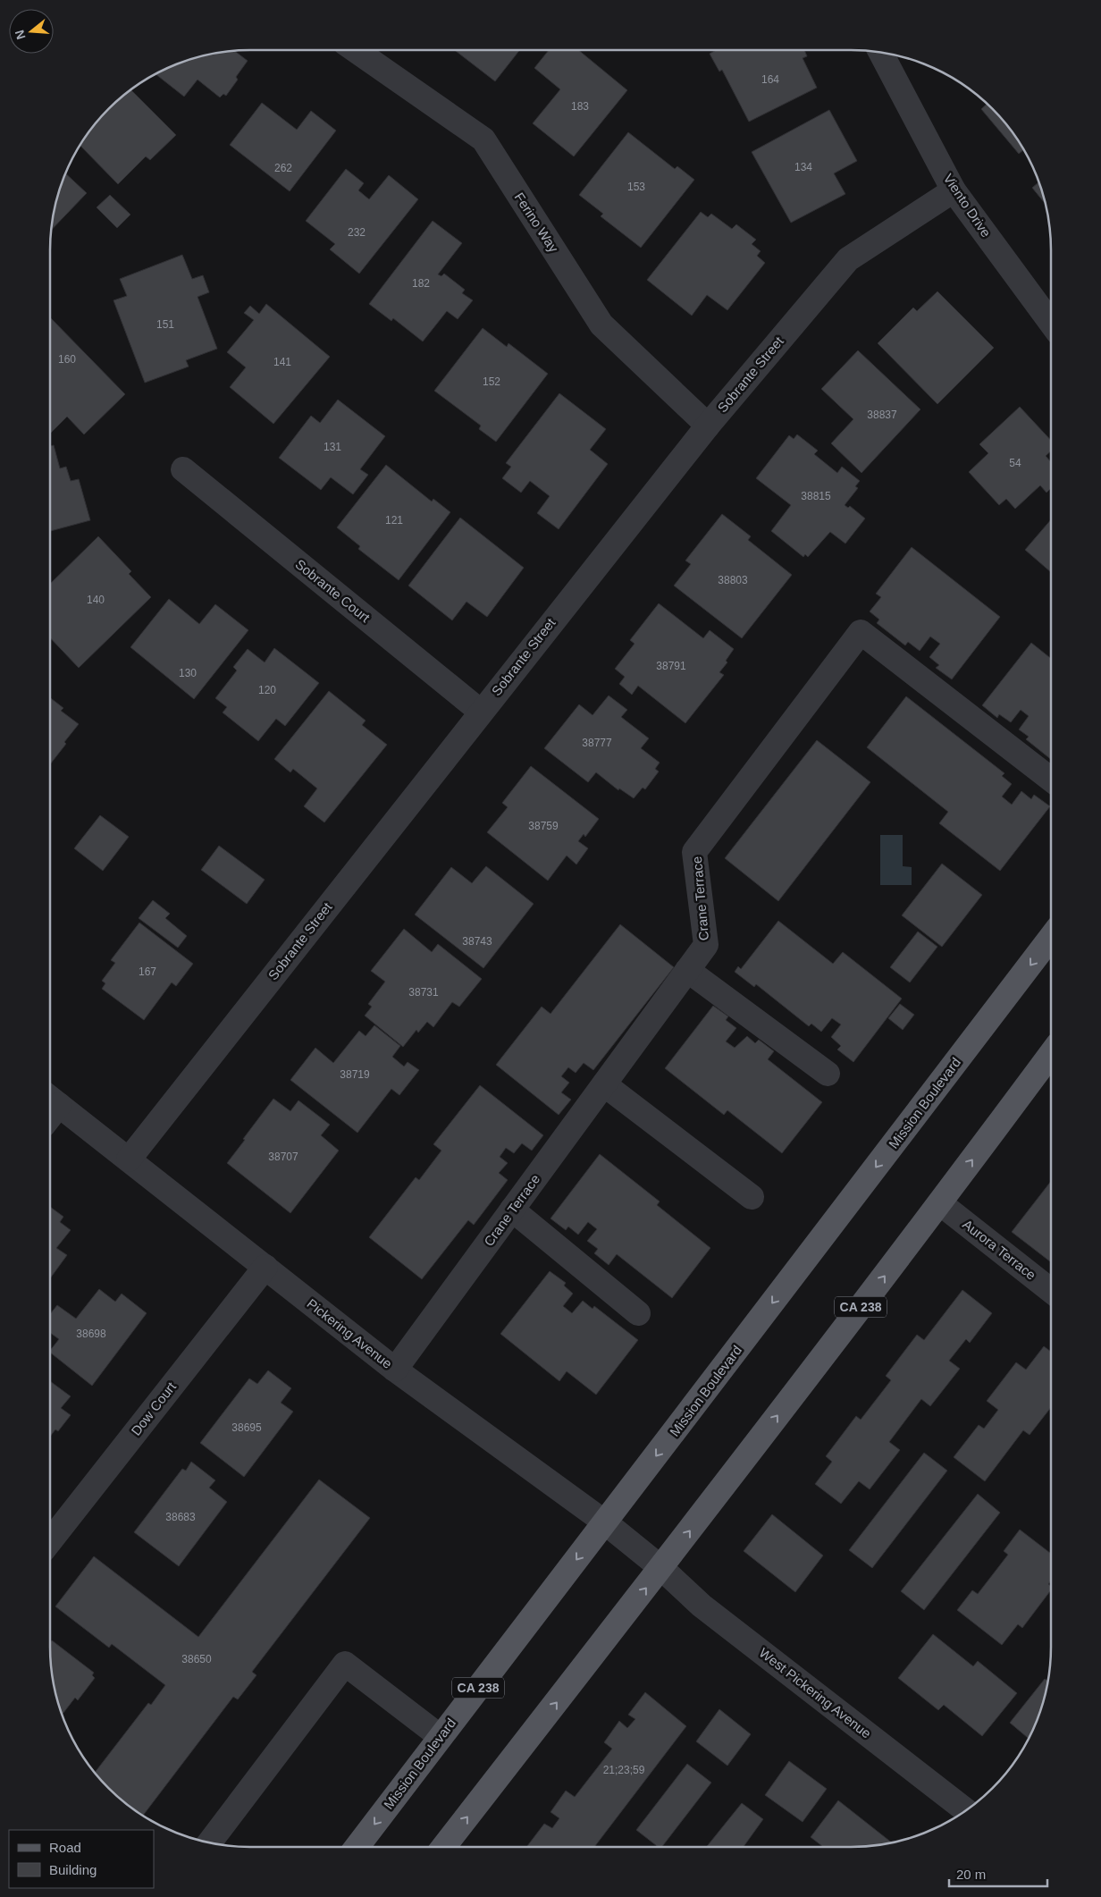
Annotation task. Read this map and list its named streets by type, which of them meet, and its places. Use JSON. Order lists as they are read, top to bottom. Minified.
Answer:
{"streets":{"main road":["Mission Boulevard","CA 238"],"street":["Viento Drive","Ferino Way","Sobrante Street","Sobrante Court","Crane Terrace","Aurora Terrace","Pickering Avenue","Dow Court","West Pickering Avenue"]},"crossings":[["Viento Drive","Sobrante Street"],["Ferino Way","Sobrante Street"],["Sobrante Street","Sobrante Court"],["Sobrante Street","Pickering Avenue"],["Crane Terrace","Pickering Avenue"],["Mission Boulevard","Pickering Avenue"],["Aurora Terrace","CA 238"],["CA 238","Pickering Avenue"],["CA 238","West Pickering Avenue"],["Pickering Avenue","Dow Court"],["Pickering Avenue","West Pickering Avenue"]],"house_numbers":["164","183","134","262","153","232","182","151","160","141","152","38837","131","54","38815","121","38803","140","38791","130","120","38777","38759","38743","167","38731","38719","38707","38698","38695","38683","38650","21;23;59"],"legend":["Road","Building"],"scale_bar":"20 m","north":"left"}
